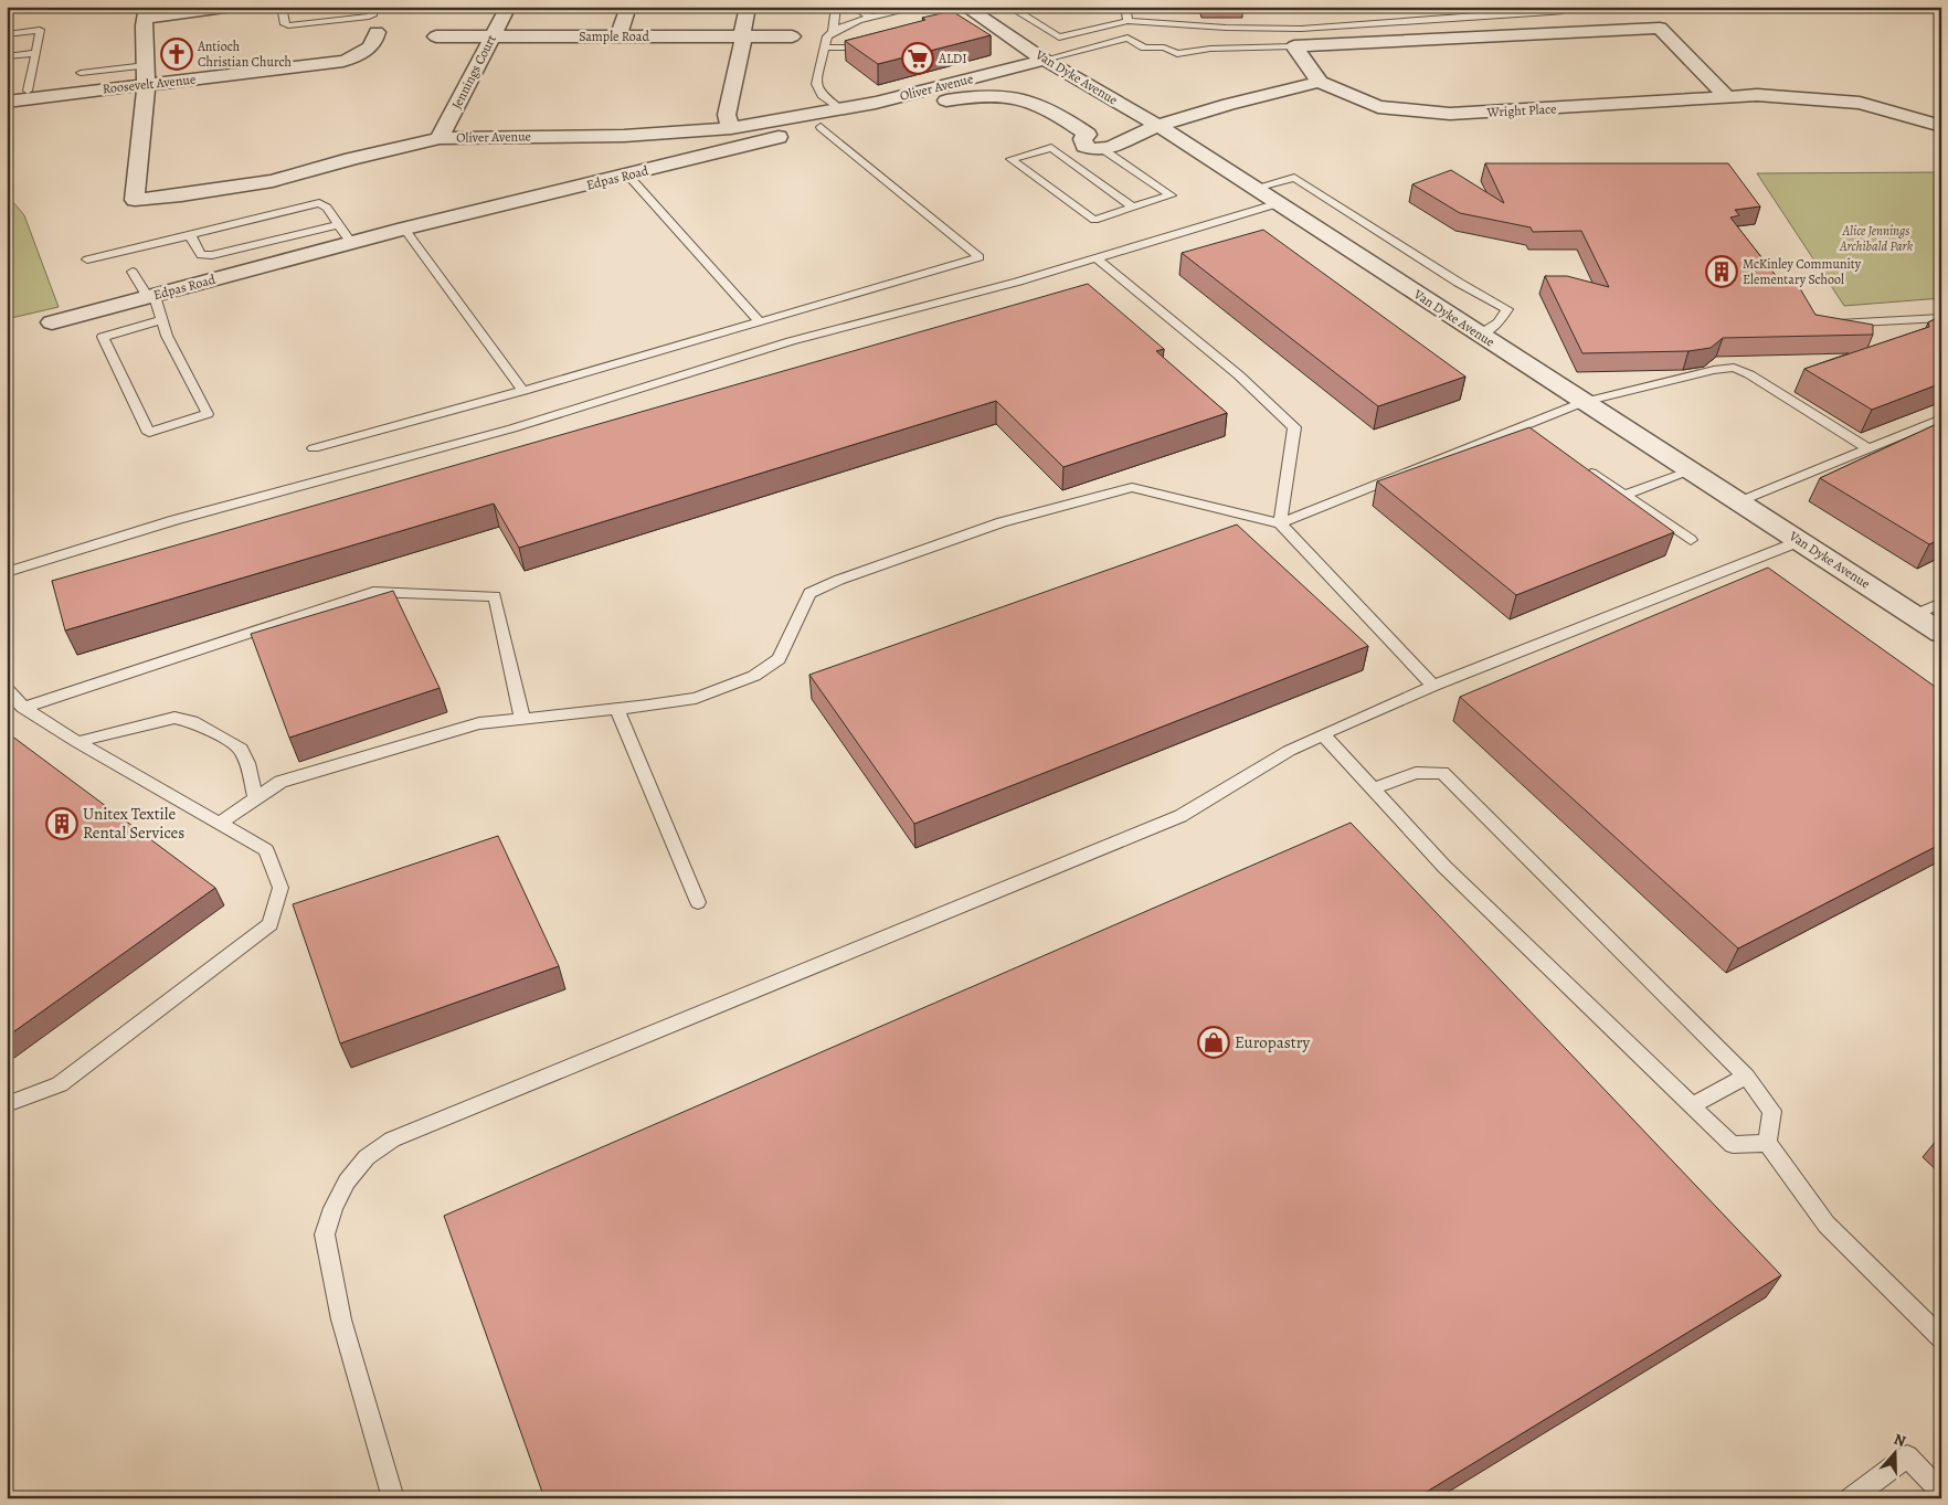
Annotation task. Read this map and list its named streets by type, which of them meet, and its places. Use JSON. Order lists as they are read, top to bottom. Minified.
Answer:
{"streets":{"street":["Sample Road","Jennings Court","Van Dyke Avenue","Roosevelt Avenue","Oliver Avenue","Wright Place","Edpas Road"]},"crossings":[["Sample Road","Jennings Court"],["Jennings Court","Oliver Avenue"],["Van Dyke Avenue","Oliver Avenue"],["Roosevelt Avenue","Oliver Avenue"]],"parks":["Alice Jennings Archibald Park"],"places":{"church":["Antioch Christian Church"],"supermarket":["ALDI"],"building":["McKinley Community Elementary School","Unitex Textile Rental Services"],"shop":["Europastry"]},"north":"top"}
